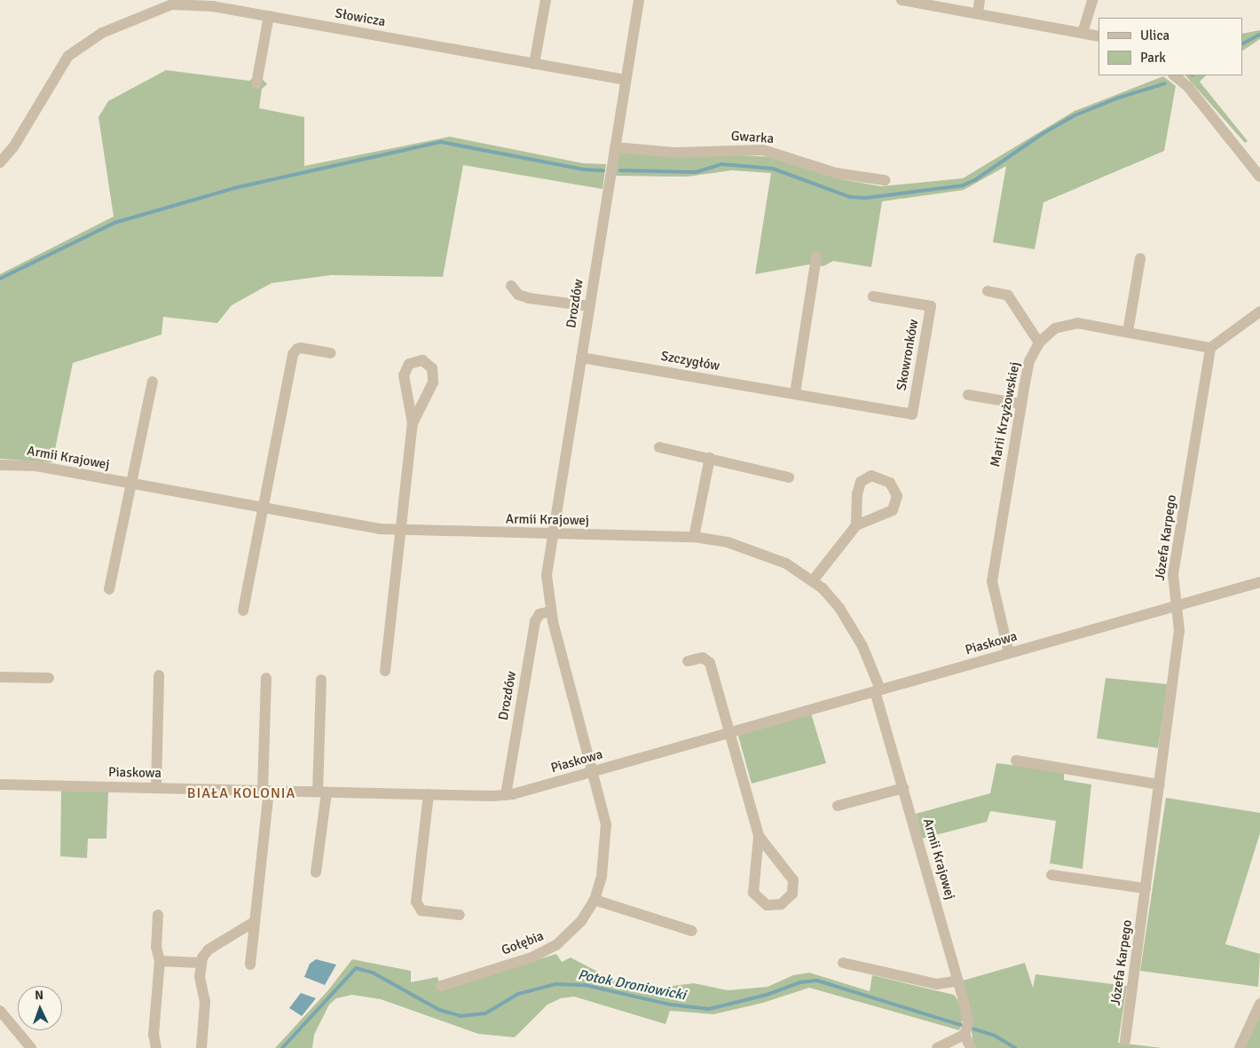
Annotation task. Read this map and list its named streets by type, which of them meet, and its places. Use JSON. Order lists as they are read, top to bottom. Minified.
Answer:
{"streets":{"street":["Słowicza","Gwarka","Drozdów","Skowronków","Szczygłów","Marii Krzyżowskiej","Armii Krajowej","Józefa Karpego","Piaskowa","Gołębia"]},"crossings":[["Słowicza","Drozdów"],["Gwarka","Drozdów"],["Drozdów","Szczygłów"],["Drozdów","Armii Krajowej"],["Drozdów","Piaskowa"],["Drozdów","Gołębia"],["Skowronków","Szczygłów"],["Marii Krzyżowskiej","Józefa Karpego"],["Marii Krzyżowskiej","Piaskowa"],["Armii Krajowej","Piaskowa"],["Józefa Karpego","Piaskowa"],["Piaskowa","Gołębia"]],"districts":["BIAŁA KOLONIA"],"water":["Potok Droniowicki"],"legend":["Ulica","Park"],"north":"top"}
